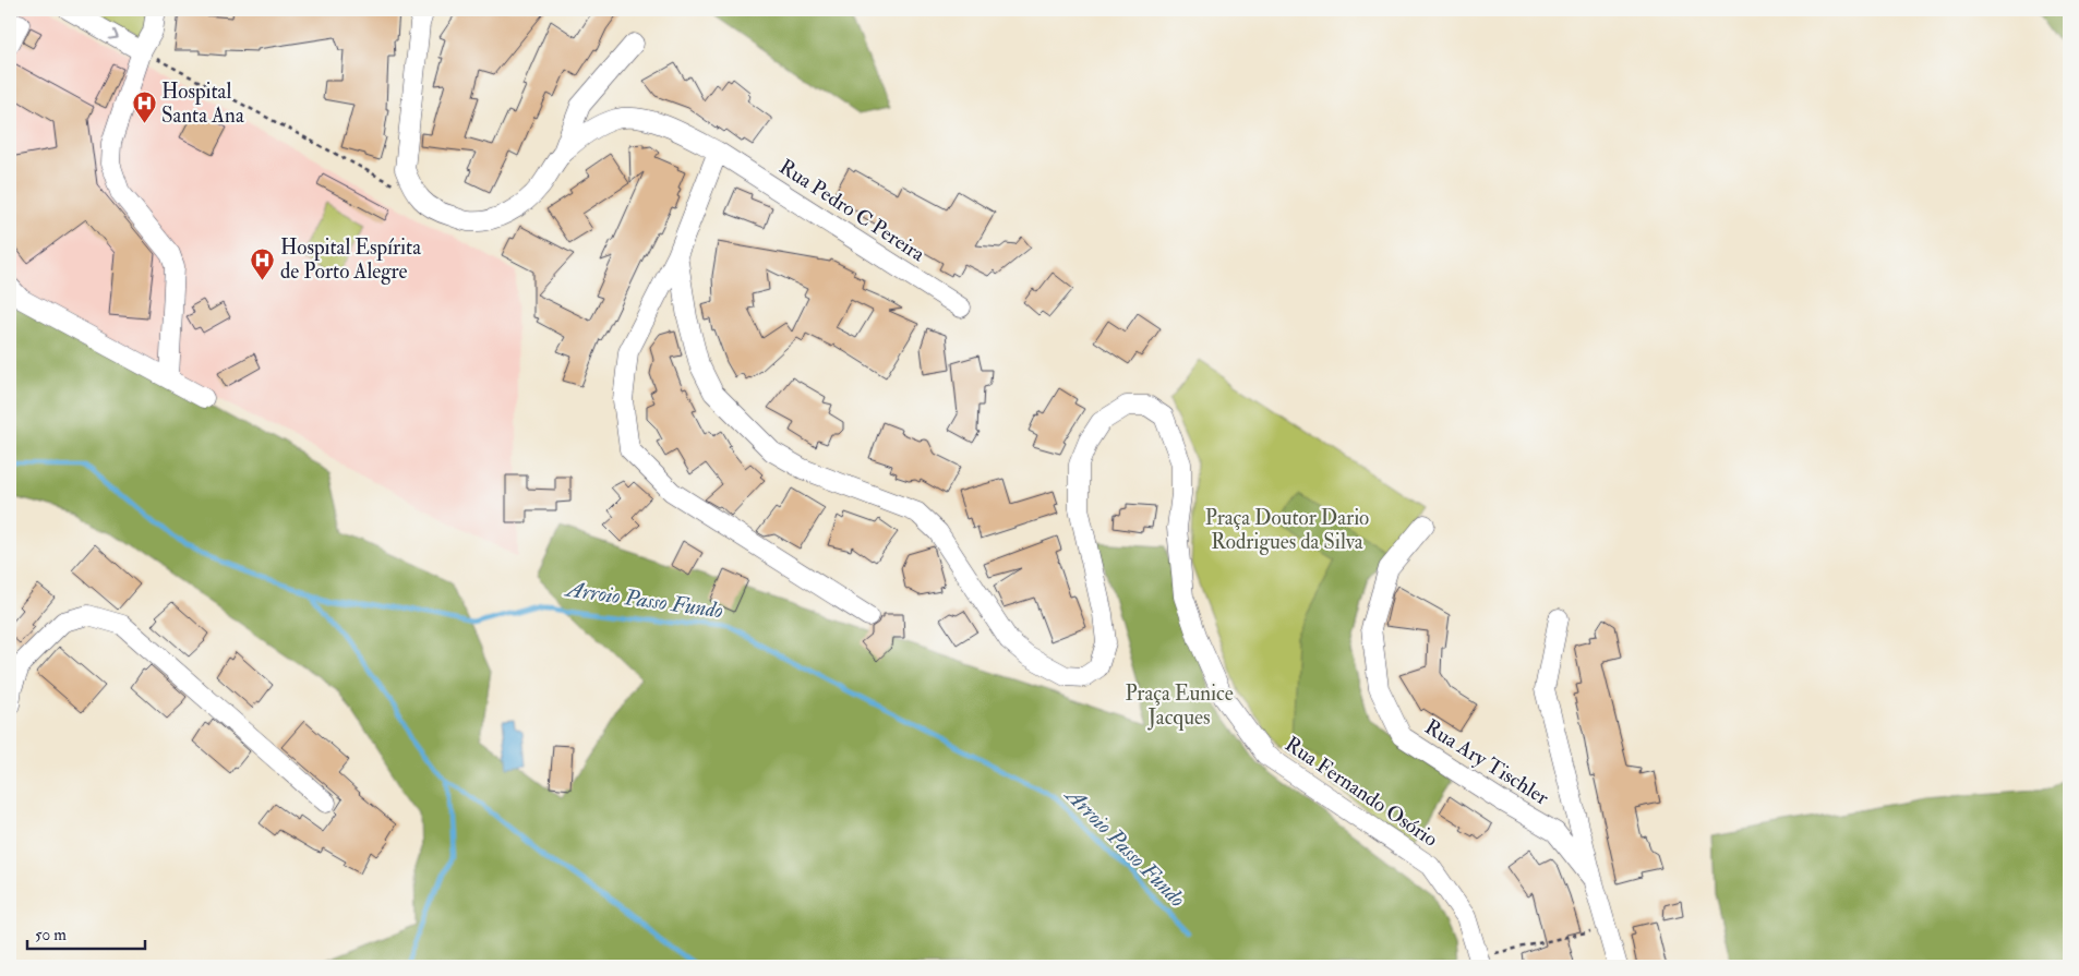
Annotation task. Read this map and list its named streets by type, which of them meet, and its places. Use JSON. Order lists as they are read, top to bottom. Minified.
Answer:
{"streets":{"street":["Rua Pedro C Pereira","Rua Ary Tischler","Rua Fernando Osório"]},"water":["Arroio Passo Fundo"],"parks":["Praça Doutor Dario Rodrigues da Silva","Praça Eunice Jacques"],"places":{"hospital":["Hospital Santa Ana","Hospital Espírita de Porto Alegre"]},"scale_bar":"50 m"}
